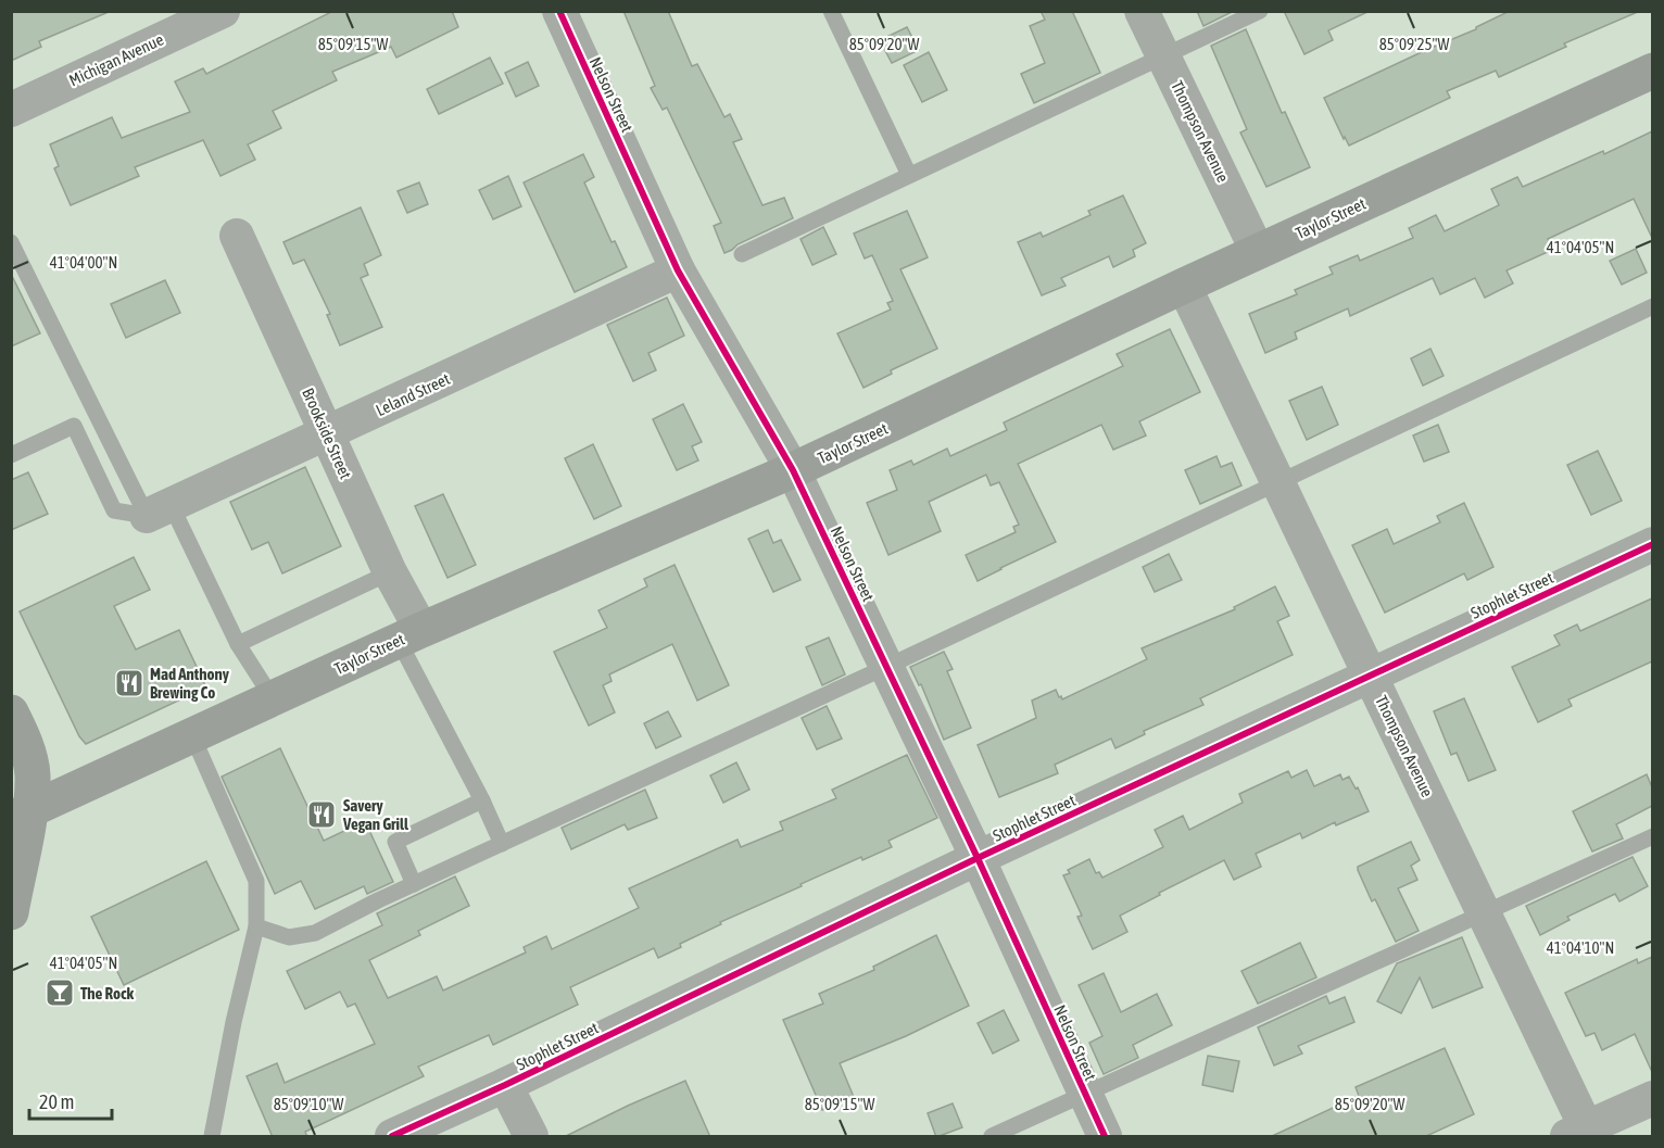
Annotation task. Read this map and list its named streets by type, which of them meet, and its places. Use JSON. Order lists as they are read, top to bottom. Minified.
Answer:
{"streets":{"main road":["Taylor Street"],"street":["Michigan Avenue","Nelson Street","Thompson Avenue","Leland Street","Brookside Street","Stophlet Street"]},"crossings":[["Nelson Street","Taylor Street"],["Nelson Street","Leland Street"],["Nelson Street","Stophlet Street"],["Thompson Avenue","Taylor Street"],["Thompson Avenue","Stophlet Street"],["Taylor Street","Brookside Street"],["Leland Street","Brookside Street"]],"places":{"restaurant":["Mad Anthony Brewing Co","Savery Vegan Grill"],"bar":["The Rock"]},"scale_bar":"20 m","coordinates":["85°09'15\"W","85°09'20\"W","85°09'25\"W","41°04'05\"N","41°04'00\"N","41°04'10\"N","85°09'10\"W"]}
